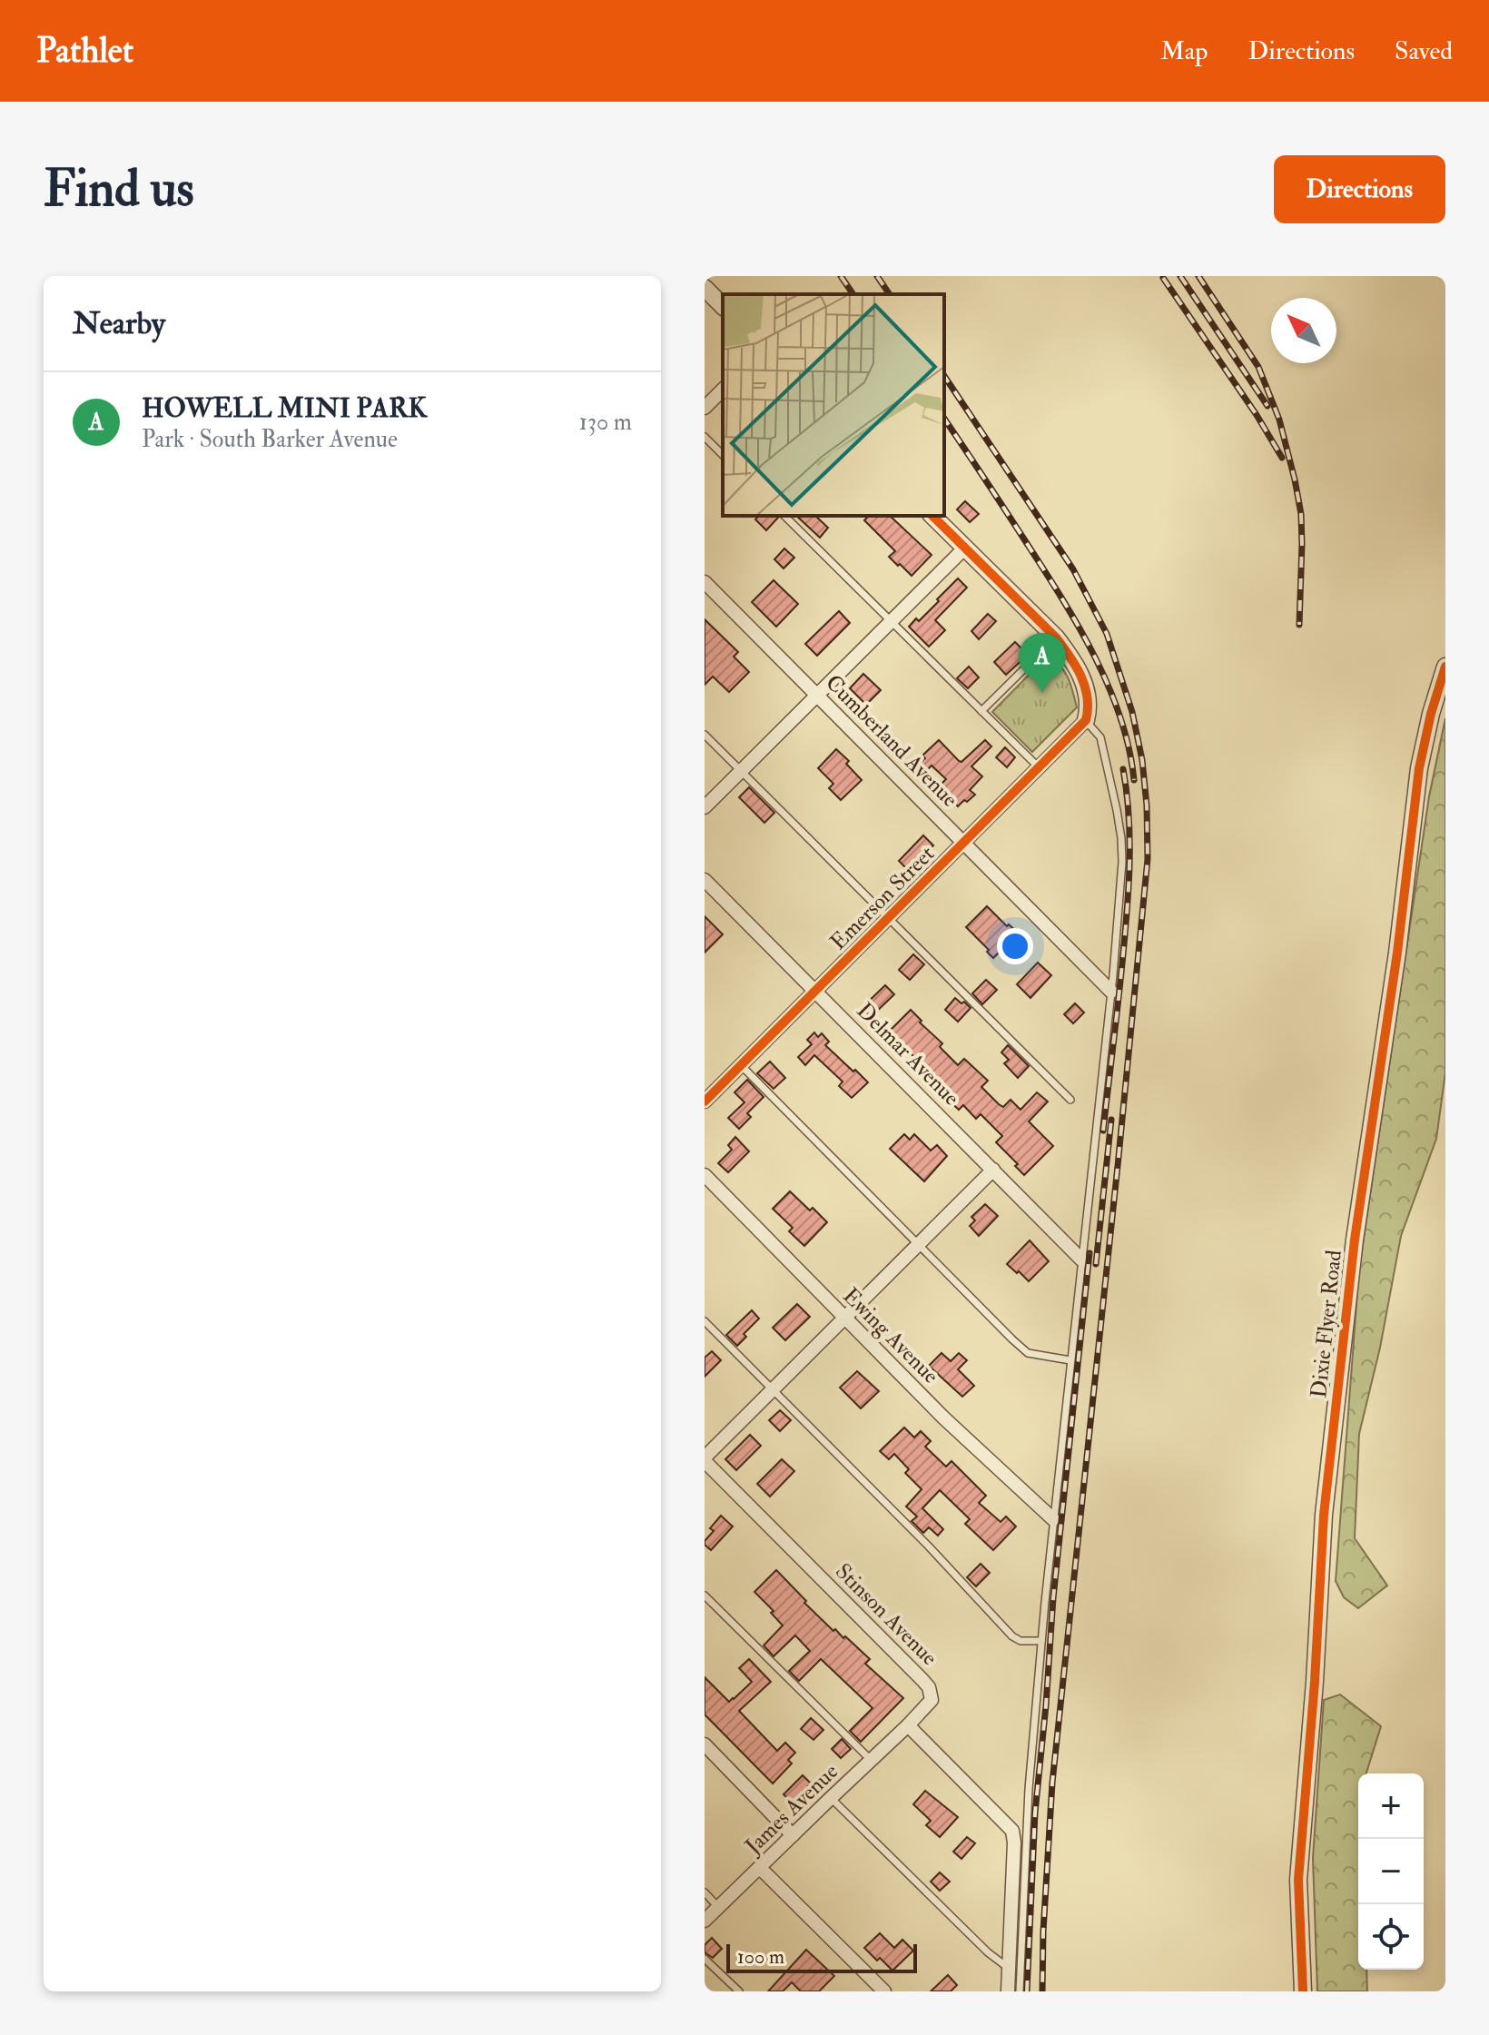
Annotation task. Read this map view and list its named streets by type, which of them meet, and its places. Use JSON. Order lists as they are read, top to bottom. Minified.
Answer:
{"streets":{"street":["Cumberland Avenue","Emerson Street","Delmar Avenue","Dixie Flyer Road","Ewing Avenue","Stinson Avenue","James Avenue"]},"crossings":[["Cumberland Avenue","Emerson Street"],["Emerson Street","Delmar Avenue"],["Stinson Avenue","James Avenue"]],"scale_bar":"100 m","north":"top left","page":{"header":"Pathlet","nav":["Map","Directions","Saved"],"buttons":"Directions","title":"Find us","heading":"Nearby","list":[{"mark":"A","name":"HOWELL MINI PARK","note":"Park · South Barker Avenue","value":"130 m"}],"pins":"A","map_buttons":["+","−"],"scale":"100 m"}}
